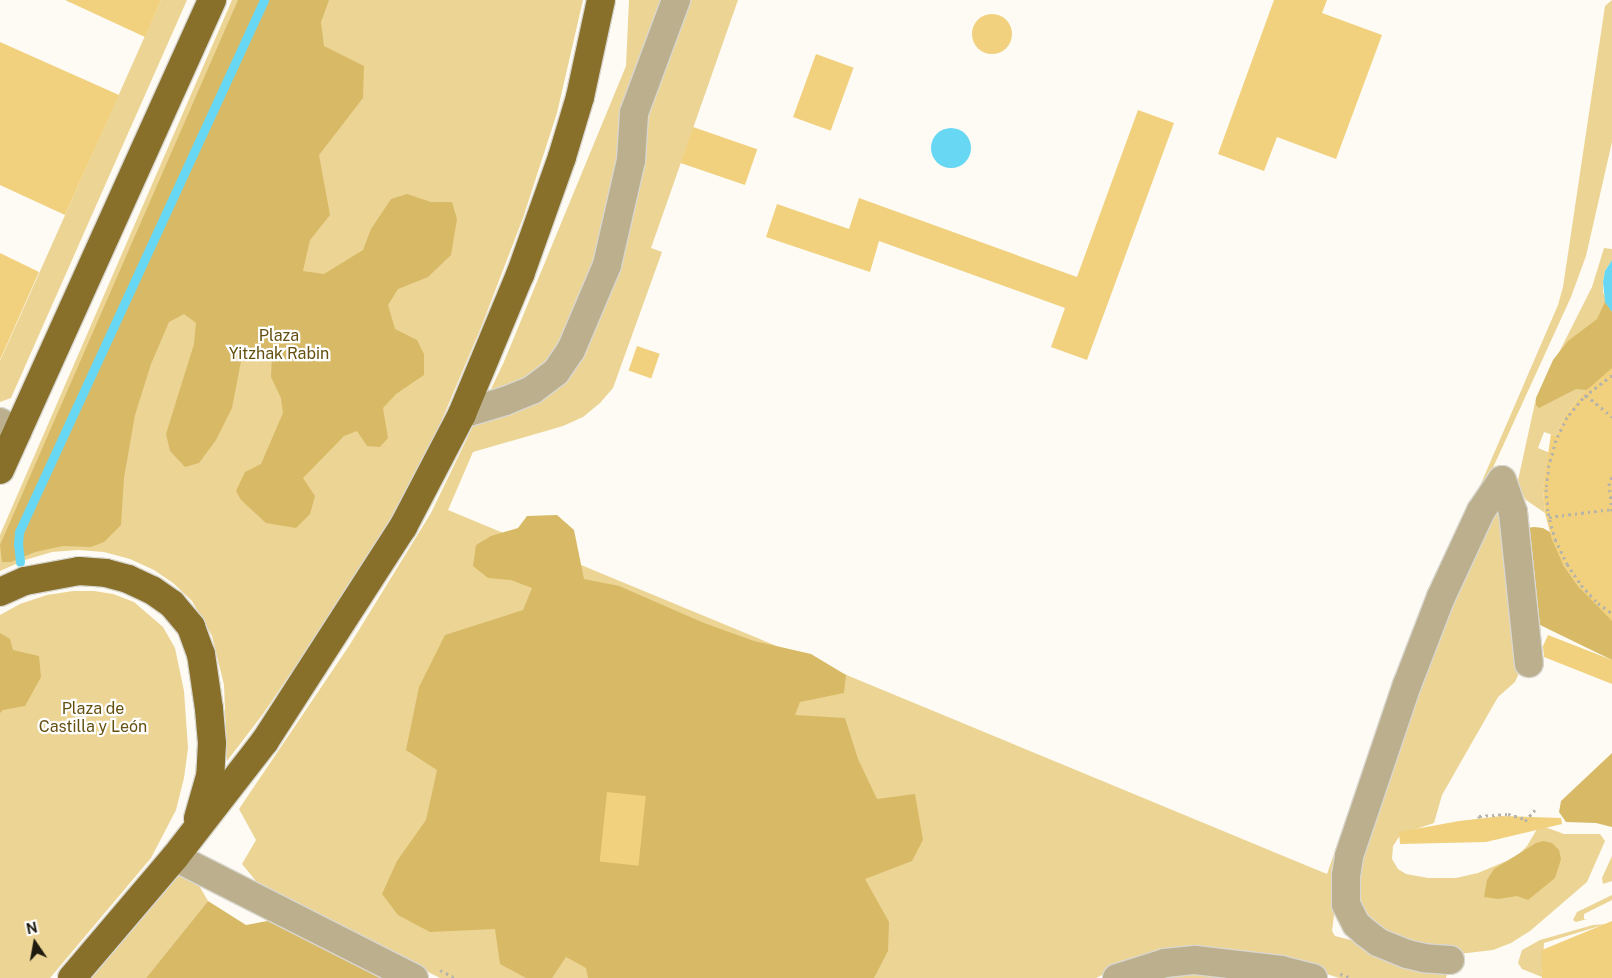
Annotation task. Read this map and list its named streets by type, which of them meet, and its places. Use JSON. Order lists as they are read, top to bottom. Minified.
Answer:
{"parks":["Plaza Yitzhak Rabin","Plaza de Castilla y León"],"north":"top"}
